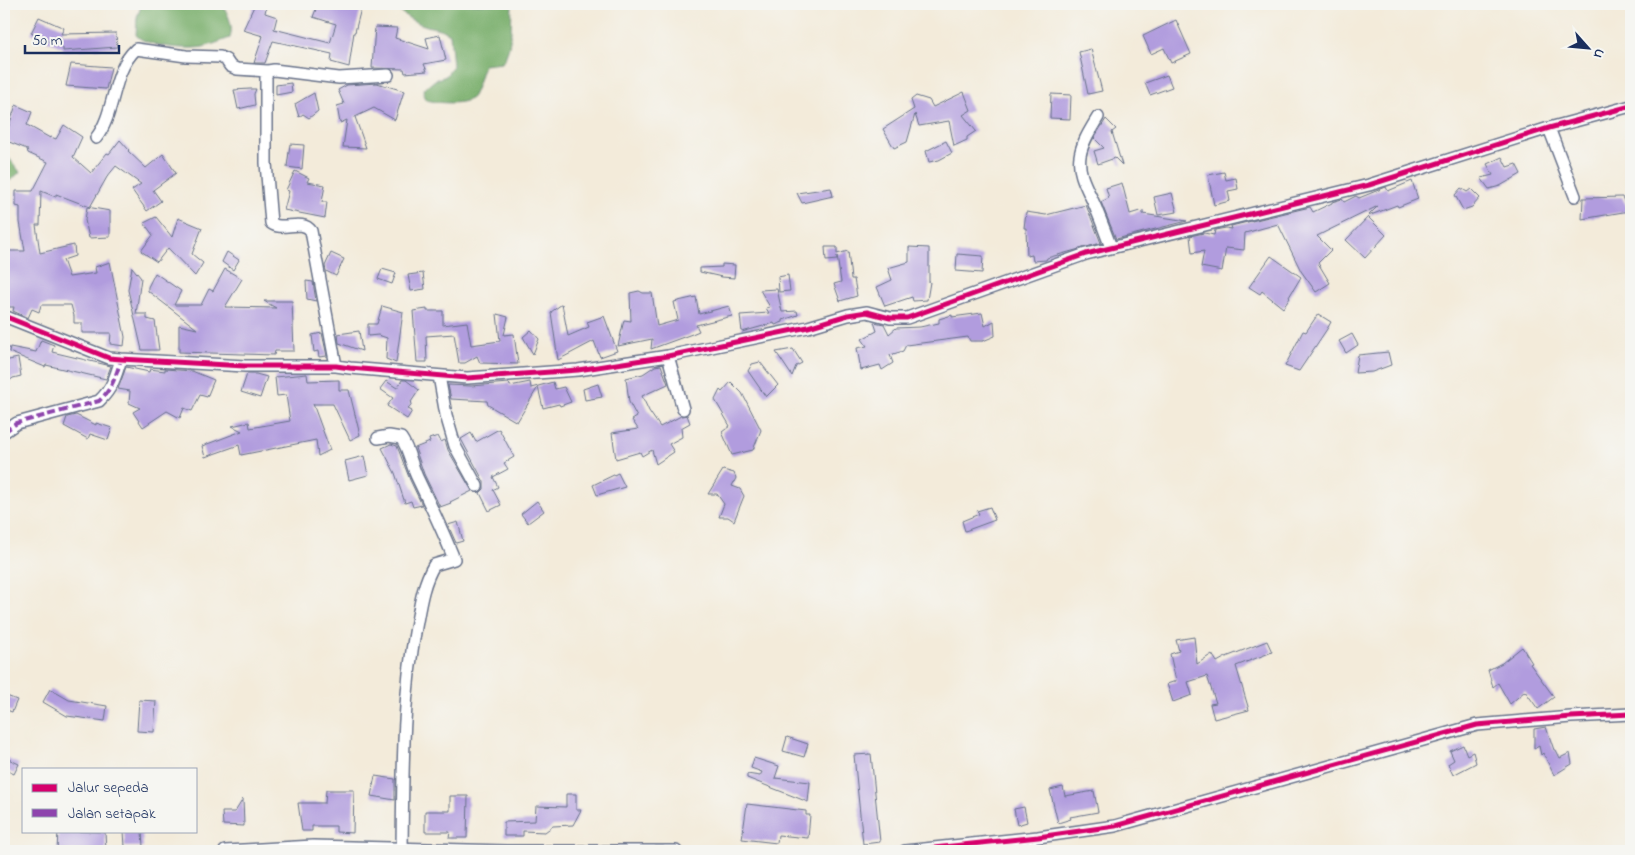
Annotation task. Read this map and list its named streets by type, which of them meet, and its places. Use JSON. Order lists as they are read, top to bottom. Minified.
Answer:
{"legend":["Jalur sepeda","Jalan setapak"],"scale_bar":"50 m","north":"bottom right"}
